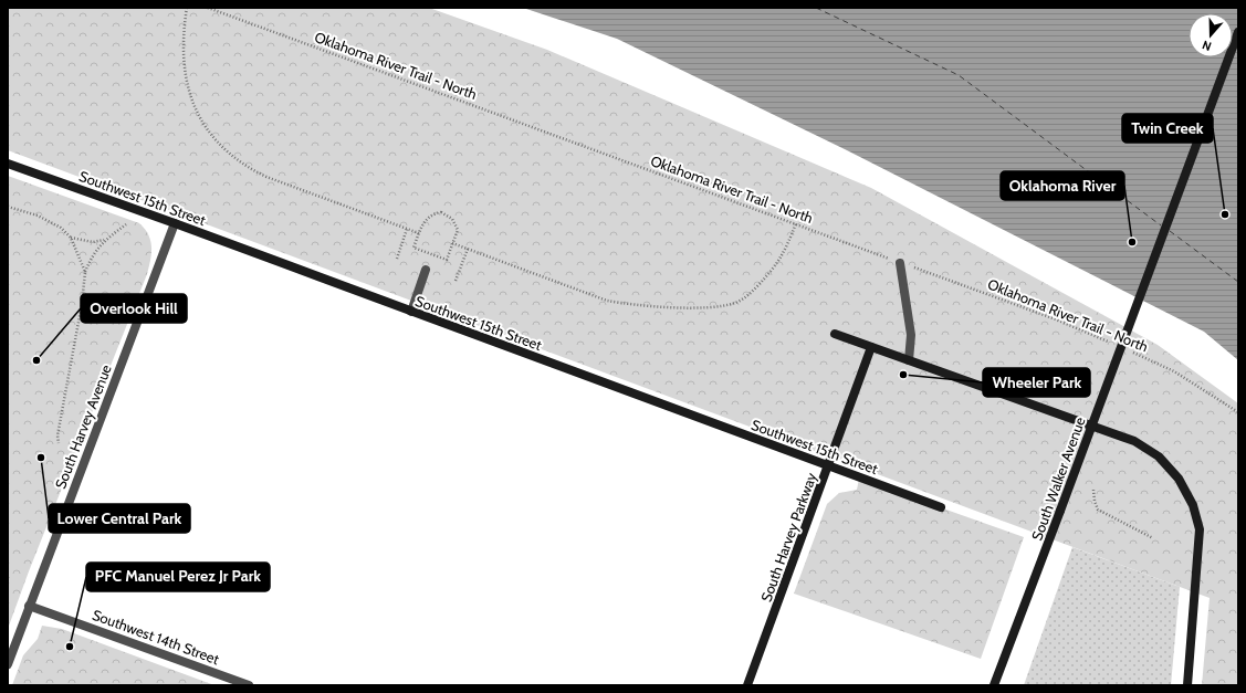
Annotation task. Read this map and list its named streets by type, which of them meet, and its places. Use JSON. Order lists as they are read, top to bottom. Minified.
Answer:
{"streets":{"street":["Southwest 15th Street","South Harvey Avenue","South Walker Avenue","South Harvey Parkway","Southwest 14th Street"],"path":["Oklahoma River Trail - North"]},"crossings":[["Southwest 15th Street","South Harvey Avenue"],["Southwest 15th Street","South Harvey Parkway"],["South Harvey Avenue","Southwest 14th Street"]],"places":["Twin Creek","Oklahoma River","Overlook Hill","Wheeler Park","Lower Central Park","PFC Manuel Perez Jr Park"],"north":"bottom"}
